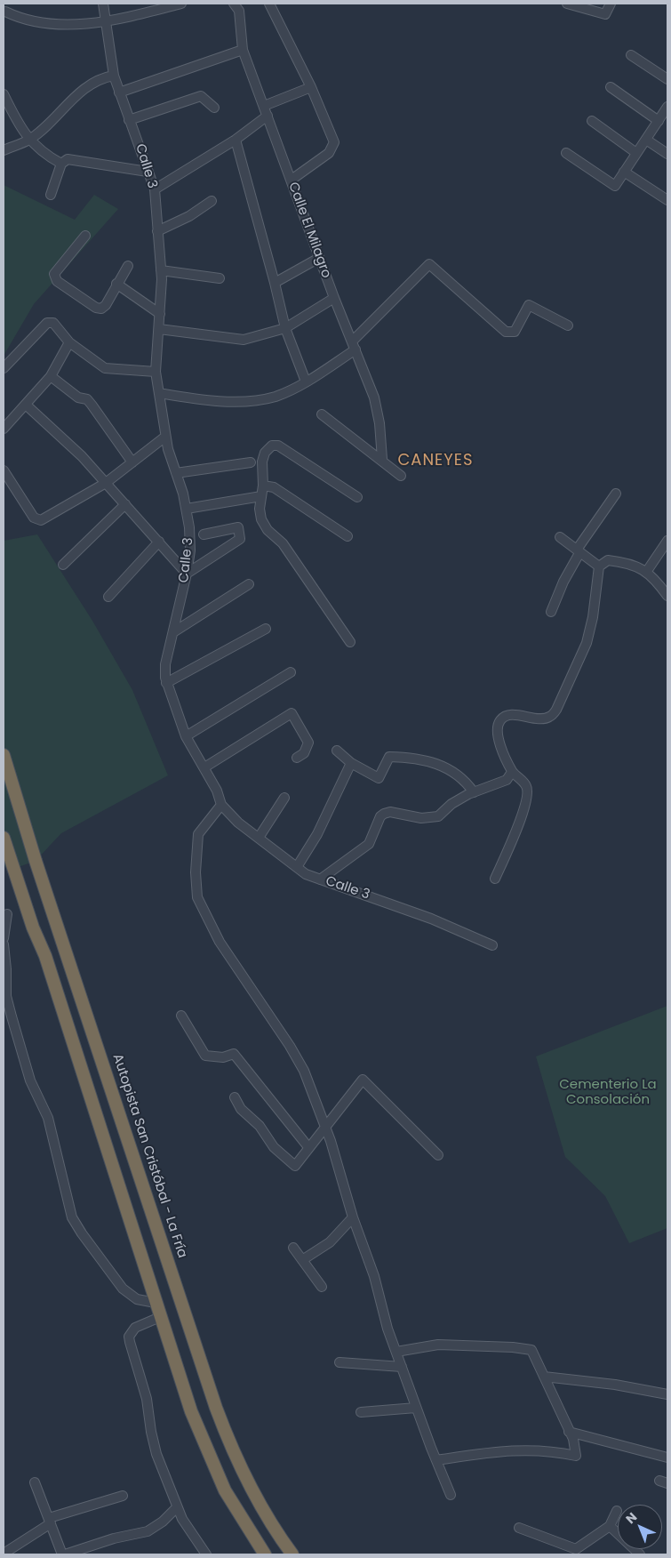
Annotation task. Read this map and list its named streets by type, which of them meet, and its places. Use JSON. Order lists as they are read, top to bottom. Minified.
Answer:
{"streets":{"highway":["Autopista San Cristóbal - La Fría"],"street":["Calle 3","Calle El Milagro"]},"districts":["CANEYES"],"parks":["Cementerio La Consolación"],"north":"top left"}
